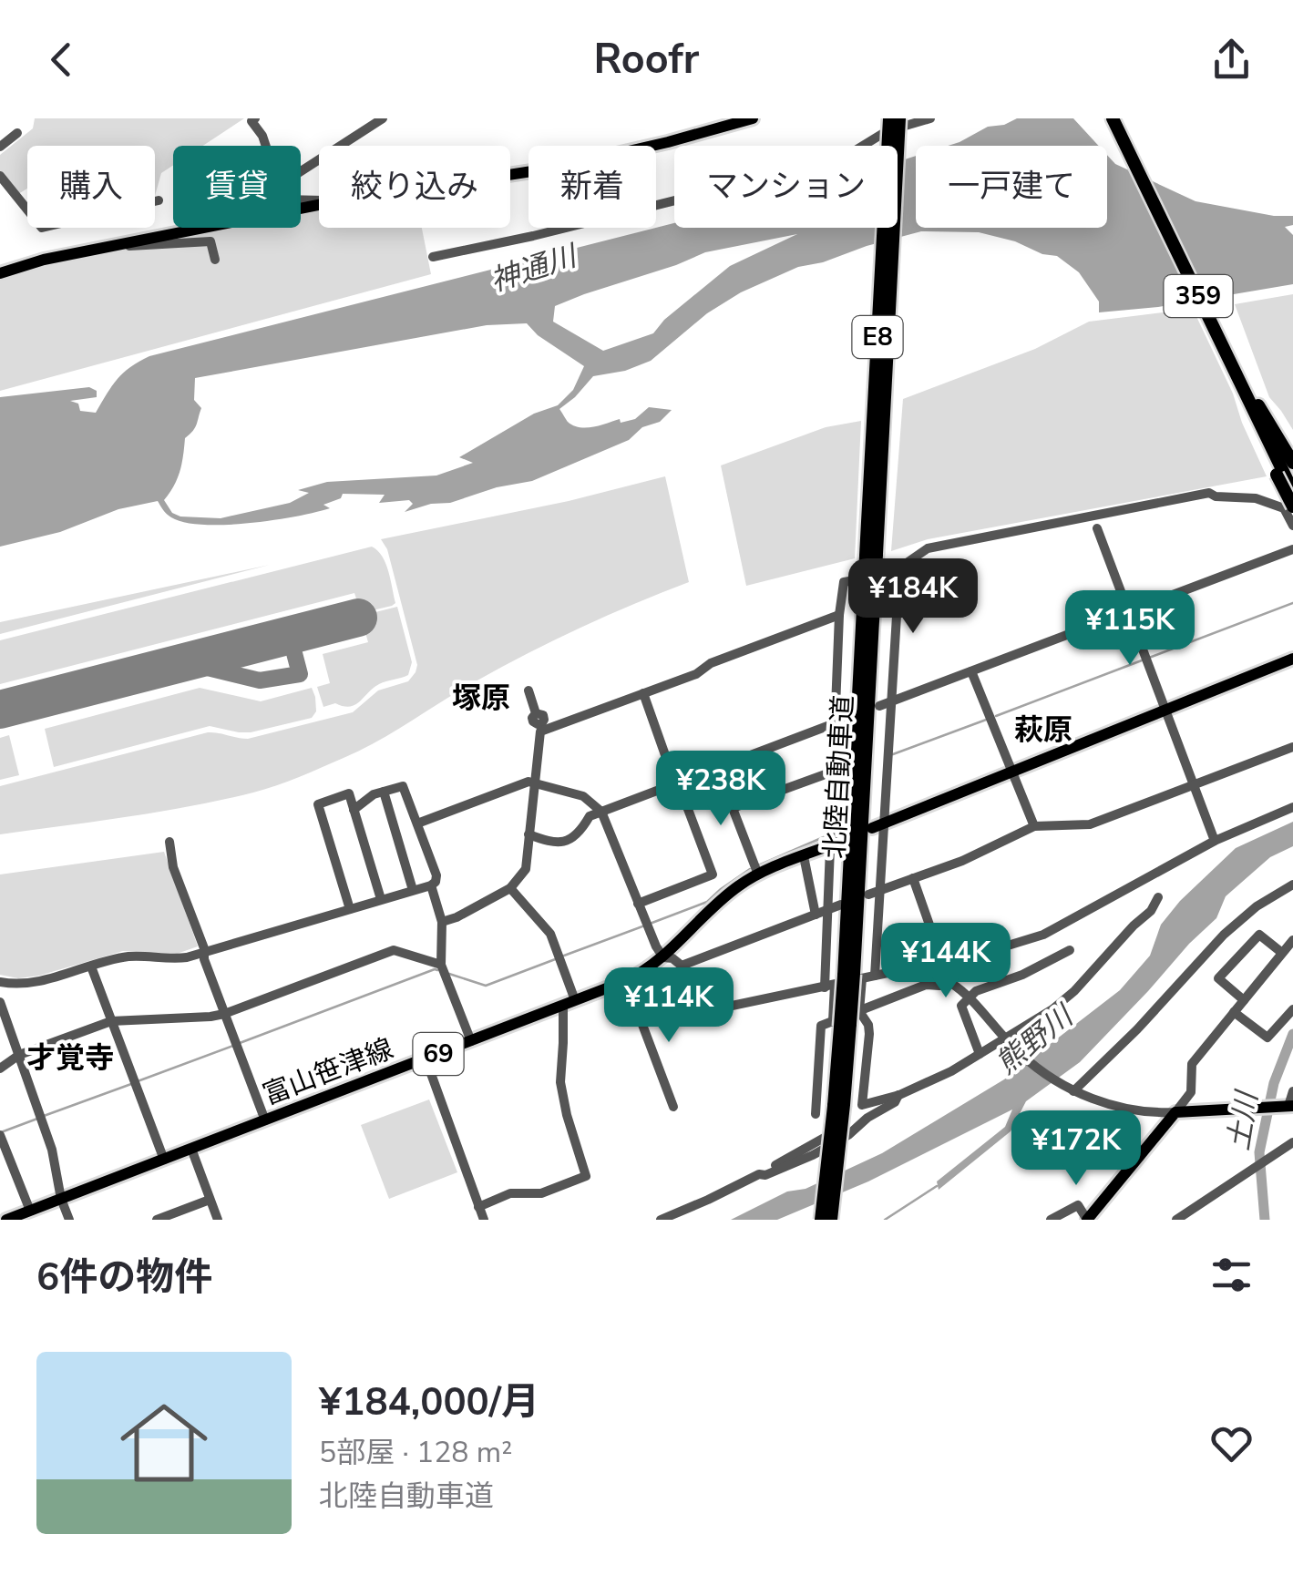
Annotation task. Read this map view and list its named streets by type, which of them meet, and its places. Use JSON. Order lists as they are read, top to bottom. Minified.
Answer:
{"streets":{"highway":["359","E8","北陸自動車道"],"main road":["69","富山笹津線"]},"districts":["塚原","萩原","才覚寺"],"water":["神通川","熊野川","土川"],"page":{"header":"Roofr","chip":["購入","賃貸","絞り込み","新着","マンション","一戸建て"],"price":["¥184K","¥115K","¥238K","¥144K","¥114K","¥172K"],"heading":"6件の物件","list":[{"name":"¥184,000/月","note":"5部屋 · 128 m² · 北陸自動車道"}]}}
